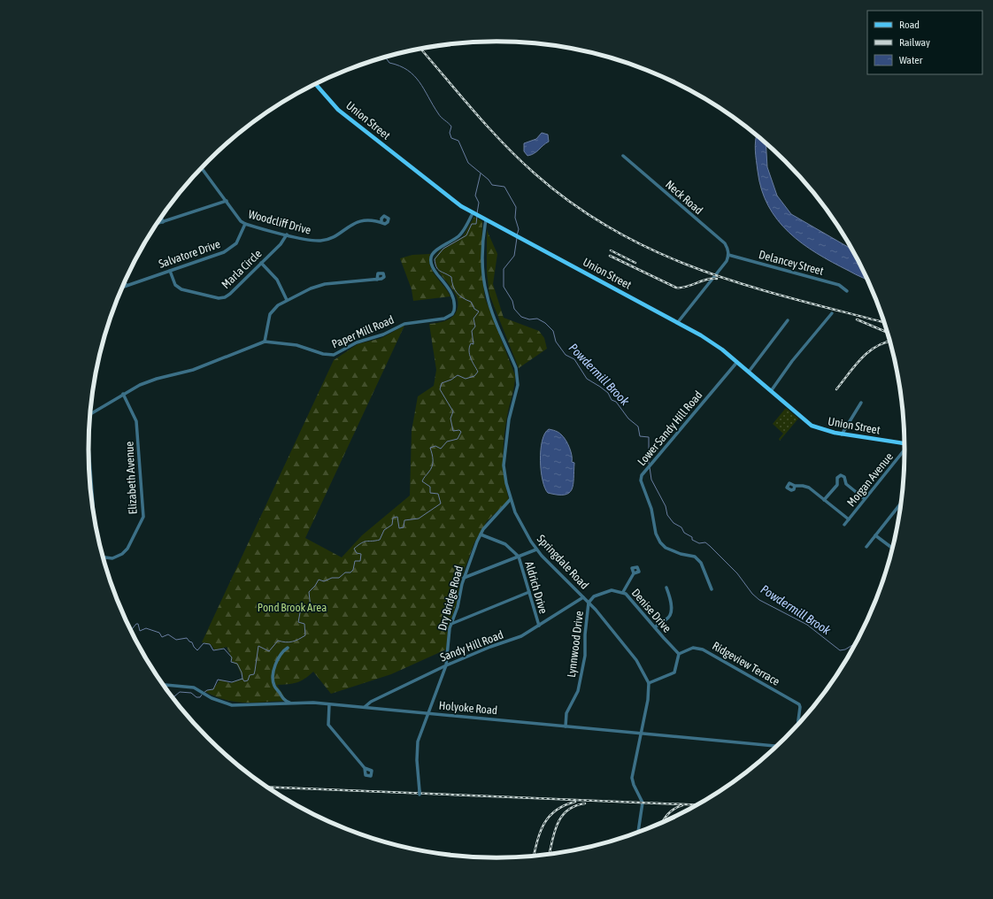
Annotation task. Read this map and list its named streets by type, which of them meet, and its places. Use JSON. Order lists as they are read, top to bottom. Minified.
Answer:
{"streets":{"main road":["Union Street"],"street":["Neck Road","Woodcliff Drive","Salvatore Drive","Delancey Street","Marla Circle","Paper Mill Road","Lower Sandy Hill Road","Elizabeth Avenue","Morgan Avenue","Springdale Road","Aldrich Drive","Dry Bridge Road","Denise Drive","Lynnwood Drive","Sandy Hill Road","Ridgeview Terrace","Holyoke Road"]},"crossings":[["Union Street","Paper Mill Road"],["Union Street","Lower Sandy Hill Road"],["Union Street","Springdale Road"],["Neck Road","Delancey Street"],["Woodcliff Drive","Salvatore Drive"],["Woodcliff Drive","Marla Circle"],["Salvatore Drive","Marla Circle"],["Paper Mill Road","Elizabeth Avenue"],["Springdale Road","Dry Bridge Road"],["Springdale Road","Denise Drive"],["Springdale Road","Lynnwood Drive"],["Springdale Road","Sandy Hill Road"],["Aldrich Drive","Dry Bridge Road"],["Aldrich Drive","Sandy Hill Road"],["Dry Bridge Road","Sandy Hill Road"],["Dry Bridge Road","Holyoke Road"],["Denise Drive","Lynnwood Drive"],["Denise Drive","Ridgeview Terrace"],["Lynnwood Drive","Holyoke Road"],["Sandy Hill Road","Holyoke Road"]],"water":["Powdermill Brook"],"parks":["Pond Brook Area"],"legend":["Road","Railway","Water"]}
